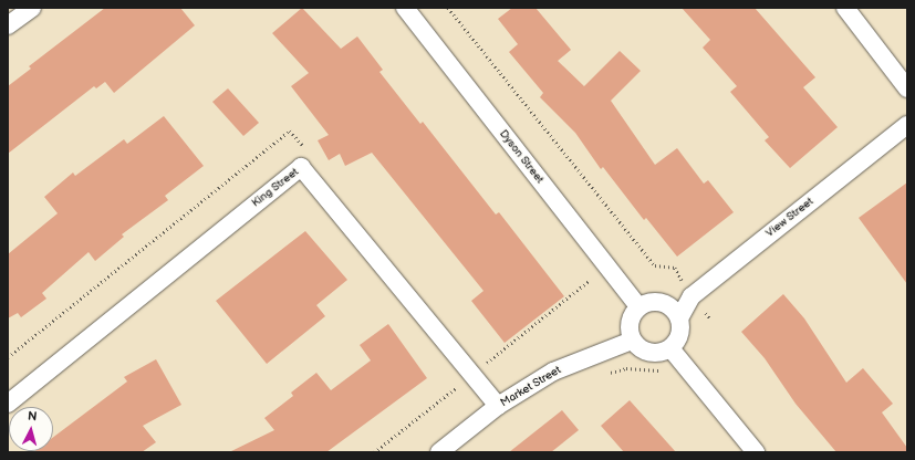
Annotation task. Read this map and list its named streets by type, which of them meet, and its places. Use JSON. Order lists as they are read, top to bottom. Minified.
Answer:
{"streets":{"street":["Dyson Street","King Street","View Street","Market Street"]},"crossings":[["Dyson Street","View Street"],["Dyson Street","Market Street"],["King Street","Market Street"],["View Street","Market Street"]],"north":"top"}
